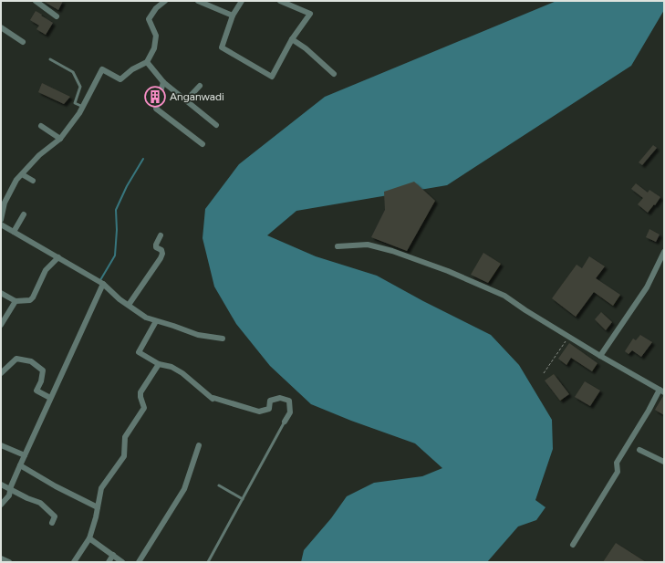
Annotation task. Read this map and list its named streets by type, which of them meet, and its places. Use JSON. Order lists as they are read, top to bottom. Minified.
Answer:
{"places":{"building":["Anganwadi"]}}
